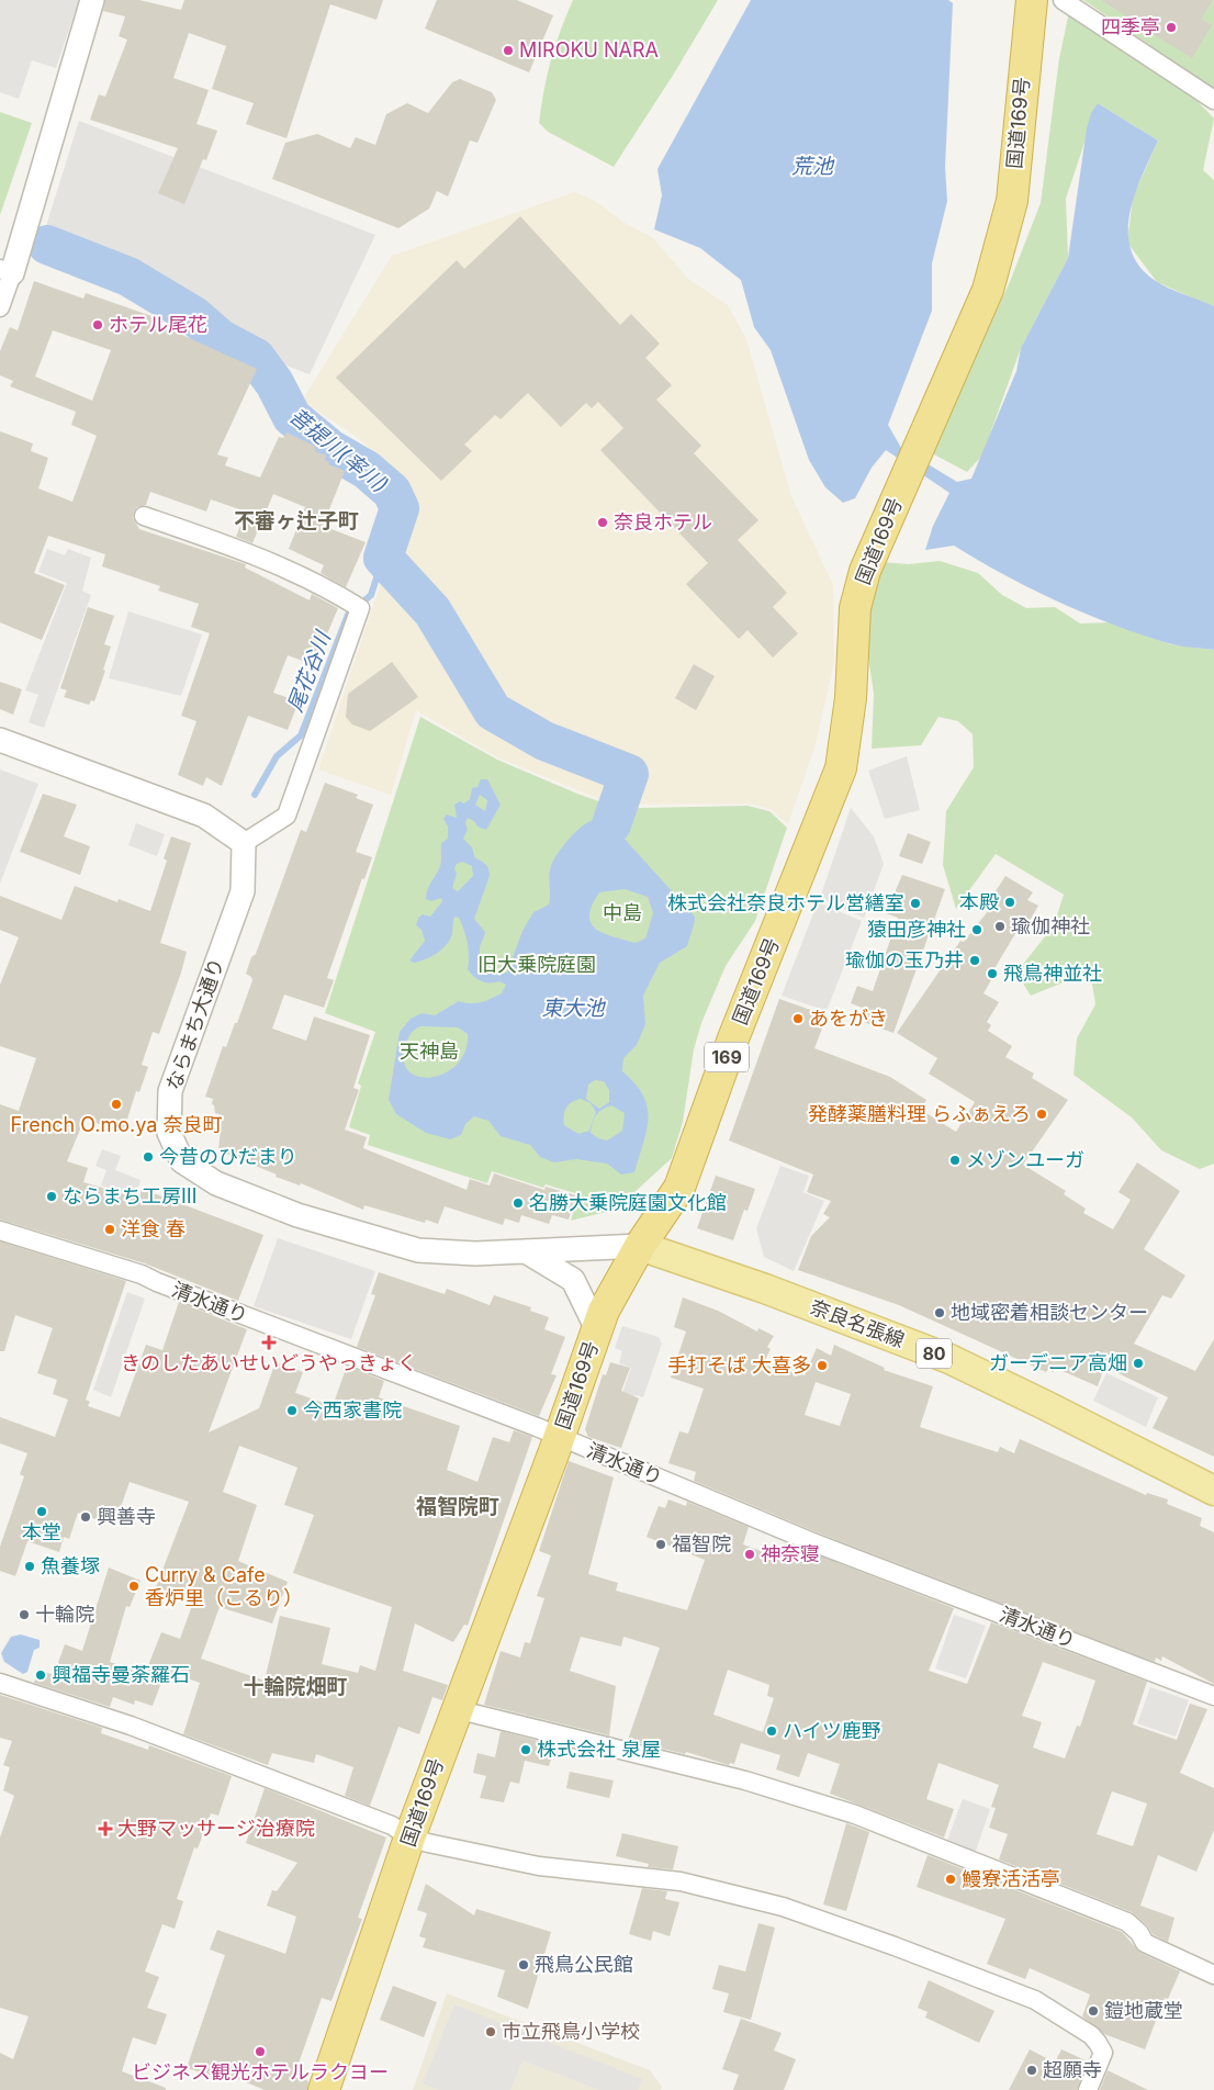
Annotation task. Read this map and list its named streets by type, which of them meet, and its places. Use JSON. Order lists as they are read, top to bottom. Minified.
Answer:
{"streets":{"highway":["国道169号","169"],"main road":["奈良名張線","80"],"street":["ならまち大通り","清水通り"]},"crossings":[["国道169号","ならまち大通り"],["国道169号","清水通り"],["国道169号","奈良名張線"],["ならまち大通り","奈良名張線"]],"districts":["不審ヶ辻子町","福智院町","十輪院畑町"],"water":["荒池","菩提川(率川)","尾花谷川","東大池"],"parks":["中島","旧大乗院庭園","天神島"],"places":{"other":["四季亭","MIROKU NARA","ホテル尾花","奈良ホテル","本殿","株式会社奈良ホテル営繕室","瑜伽神社","猿田彦神社","瑜伽の玉乃井","飛鳥神並社","あをがき","French O.mo.ya 奈良町","発酵薬膳料理 らふぁえろ","今昔のひだまり","メゾンユーガ","ならまち工房Ⅲ","名勝大乗院庭園文化館","洋食 春","地域密着相談センター","ガーデニア高畑","手打そば 大喜多","今西家書院","本堂","興善寺","福智院","神奈寝","魚養塚","Curry & Cafe 香炉里（こるり）","十輪院","興福寺曼荼羅石","ハイツ鹿野","株式会社 泉屋","鰻寮活活亭","飛鳥公民館","鎧地蔵堂","市立飛鳥小学校","ビジネス観光ホテルラクヨー","超願寺"],"health":["きのしたあいせいどうやっきょく","大野マッサージ治療院"]}}
